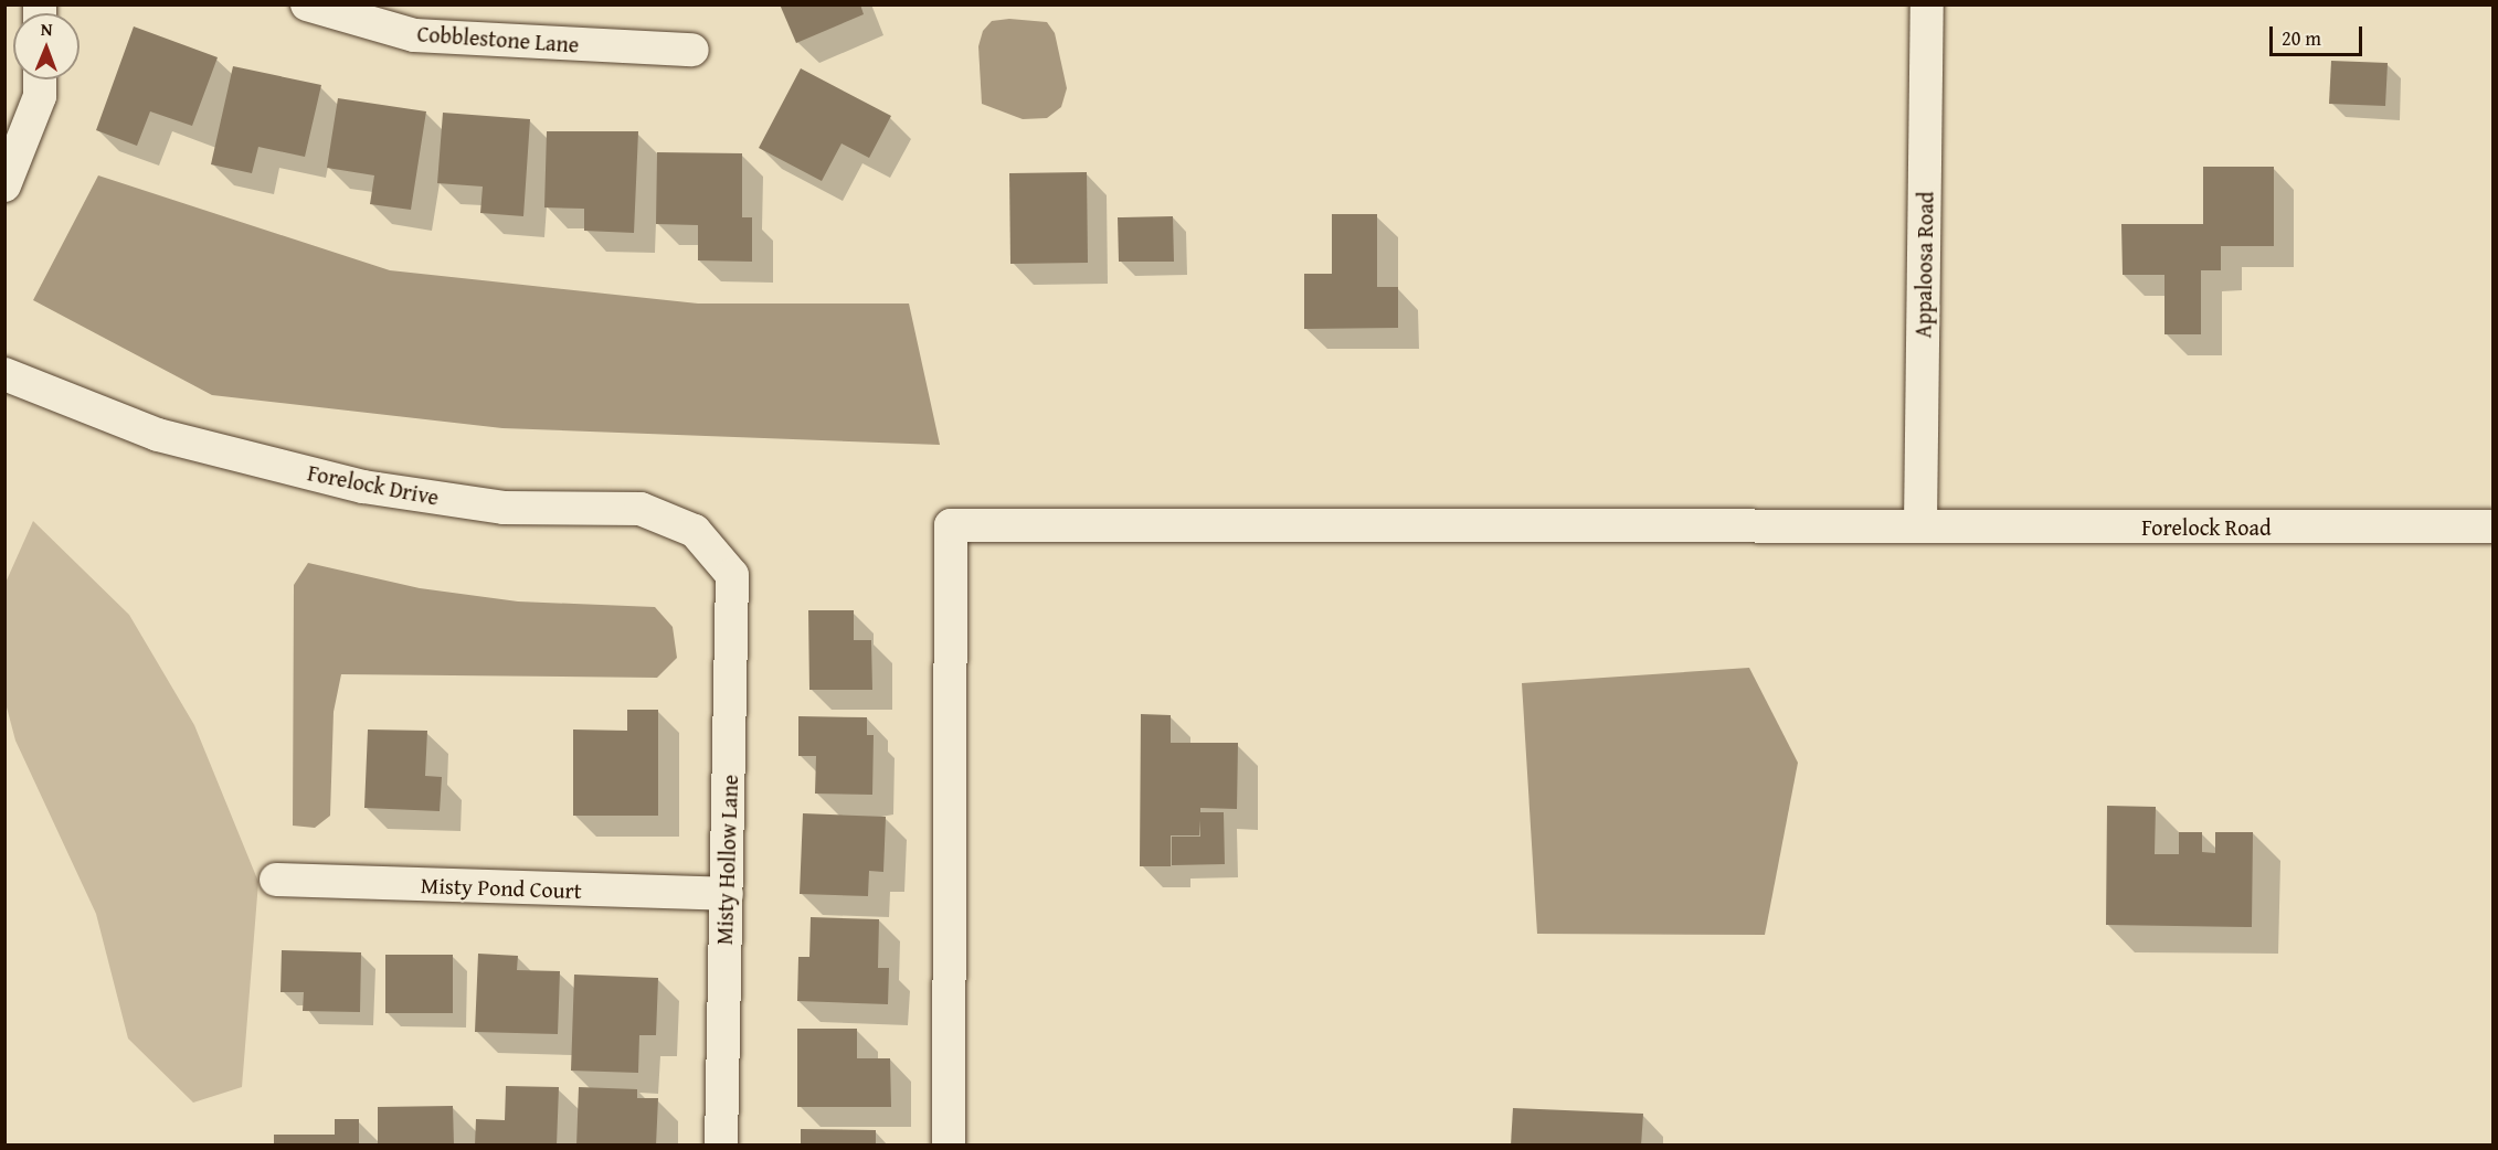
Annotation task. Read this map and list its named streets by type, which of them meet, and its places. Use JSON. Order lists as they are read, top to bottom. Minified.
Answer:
{"streets":{"street":["Cobblestone Lane","Appaloosa Road","Forelock Drive","Forelock Road","Misty Hollow Lane","Misty Pond Court"]},"crossings":[["Appaloosa Road","Forelock Road"],["Forelock Drive","Misty Hollow Lane"],["Misty Hollow Lane","Misty Pond Court"]],"scale_bar":"20 m","north":"top"}
